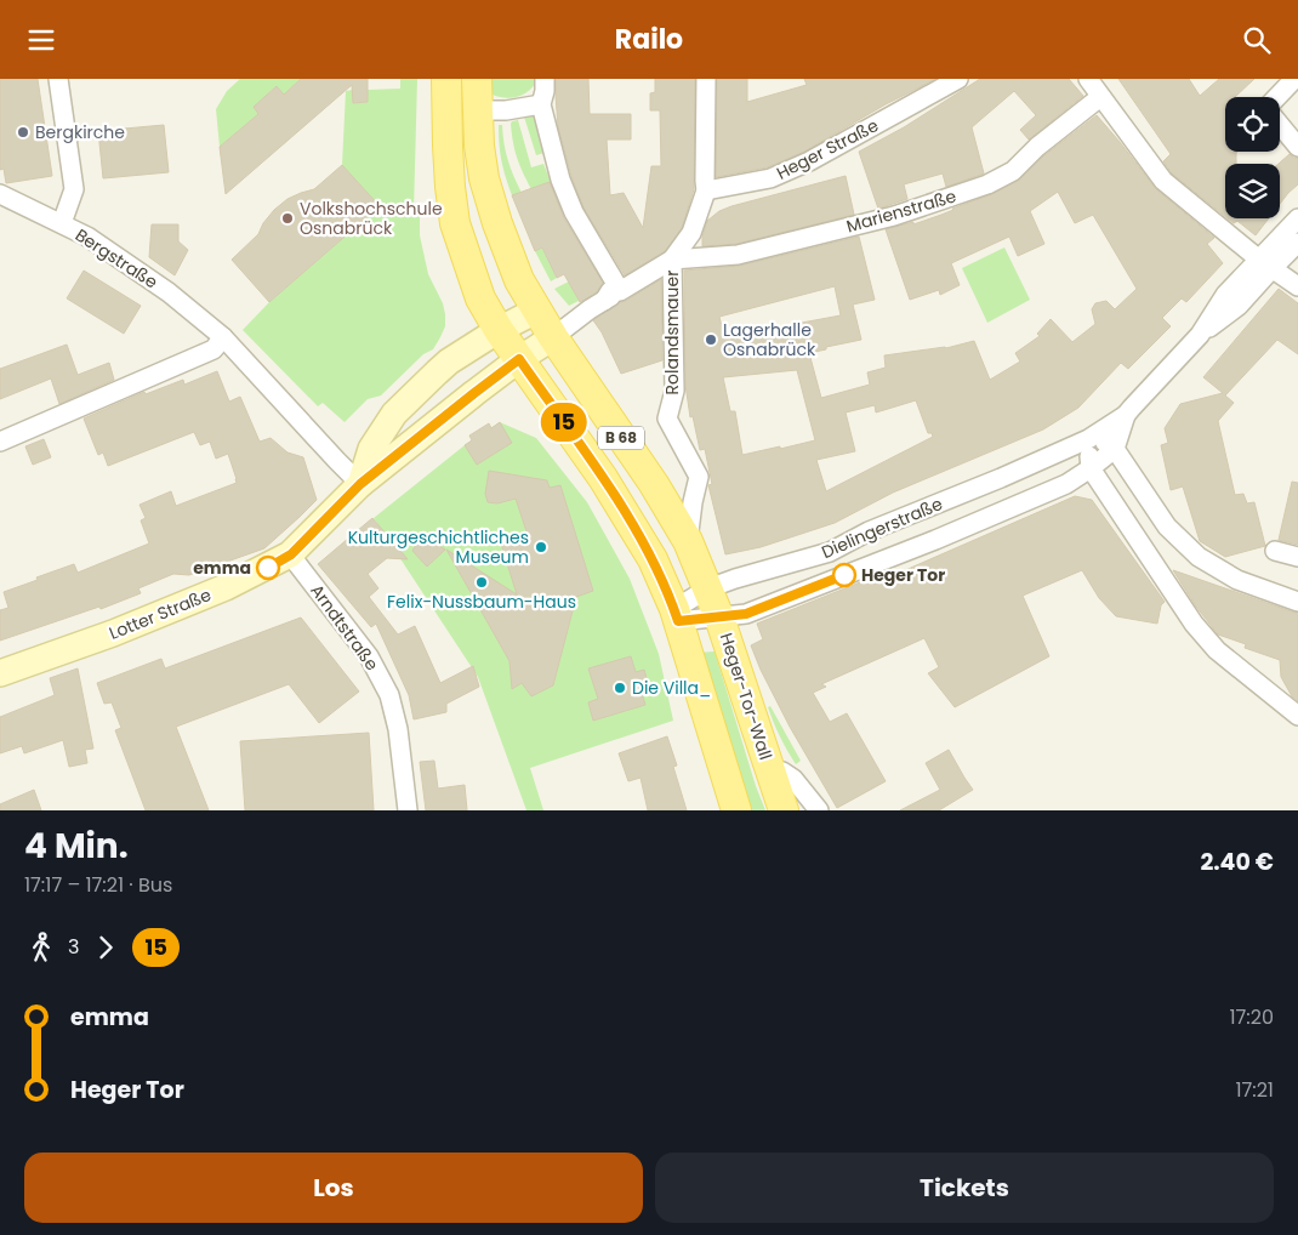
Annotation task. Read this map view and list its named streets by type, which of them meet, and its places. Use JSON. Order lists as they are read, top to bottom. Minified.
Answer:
{"streets":{"main road":["B 68","Heger-Tor-Wall"],"street":["Heger Straße","Marienstraße","Bergstraße","Rolandsmauer","Dielingerstraße","Lotter Straße","Arndtstraße"]},"crossings":[["Marienstraße","Rolandsmauer"],["Bergstraße","Lotter Straße"],["Rolandsmauer","Heger-Tor-Wall"],["B 68","Dielingerstraße"],["B 68","Lotter Straße"],["B 68","Heger-Tor-Wall"],["Dielingerstraße","Heger-Tor-Wall"],["Lotter Straße","Arndtstraße"],["Lotter Straße","Heger-Tor-Wall"]],"places":["Bergkirche","Volkshochschule Osnabrück","Lagerhalle Osnabrück","Kulturgeschichtliches Museum","emma","Heger Tor","Felix-Nussbaum-Haus","Die Villa_"],"lines":["bus line 15"],"page":{"header":"Railo","on_map":"15","heading":["4 Min.","17:17 – 17:21 · Bus","2.40 €"],"legs":["3","15"],"list":[{"name":"emma","value":"17:20"},{"name":"Heger Tor","value":"17:21"}],"buttons":["Los","Tickets"]}}
